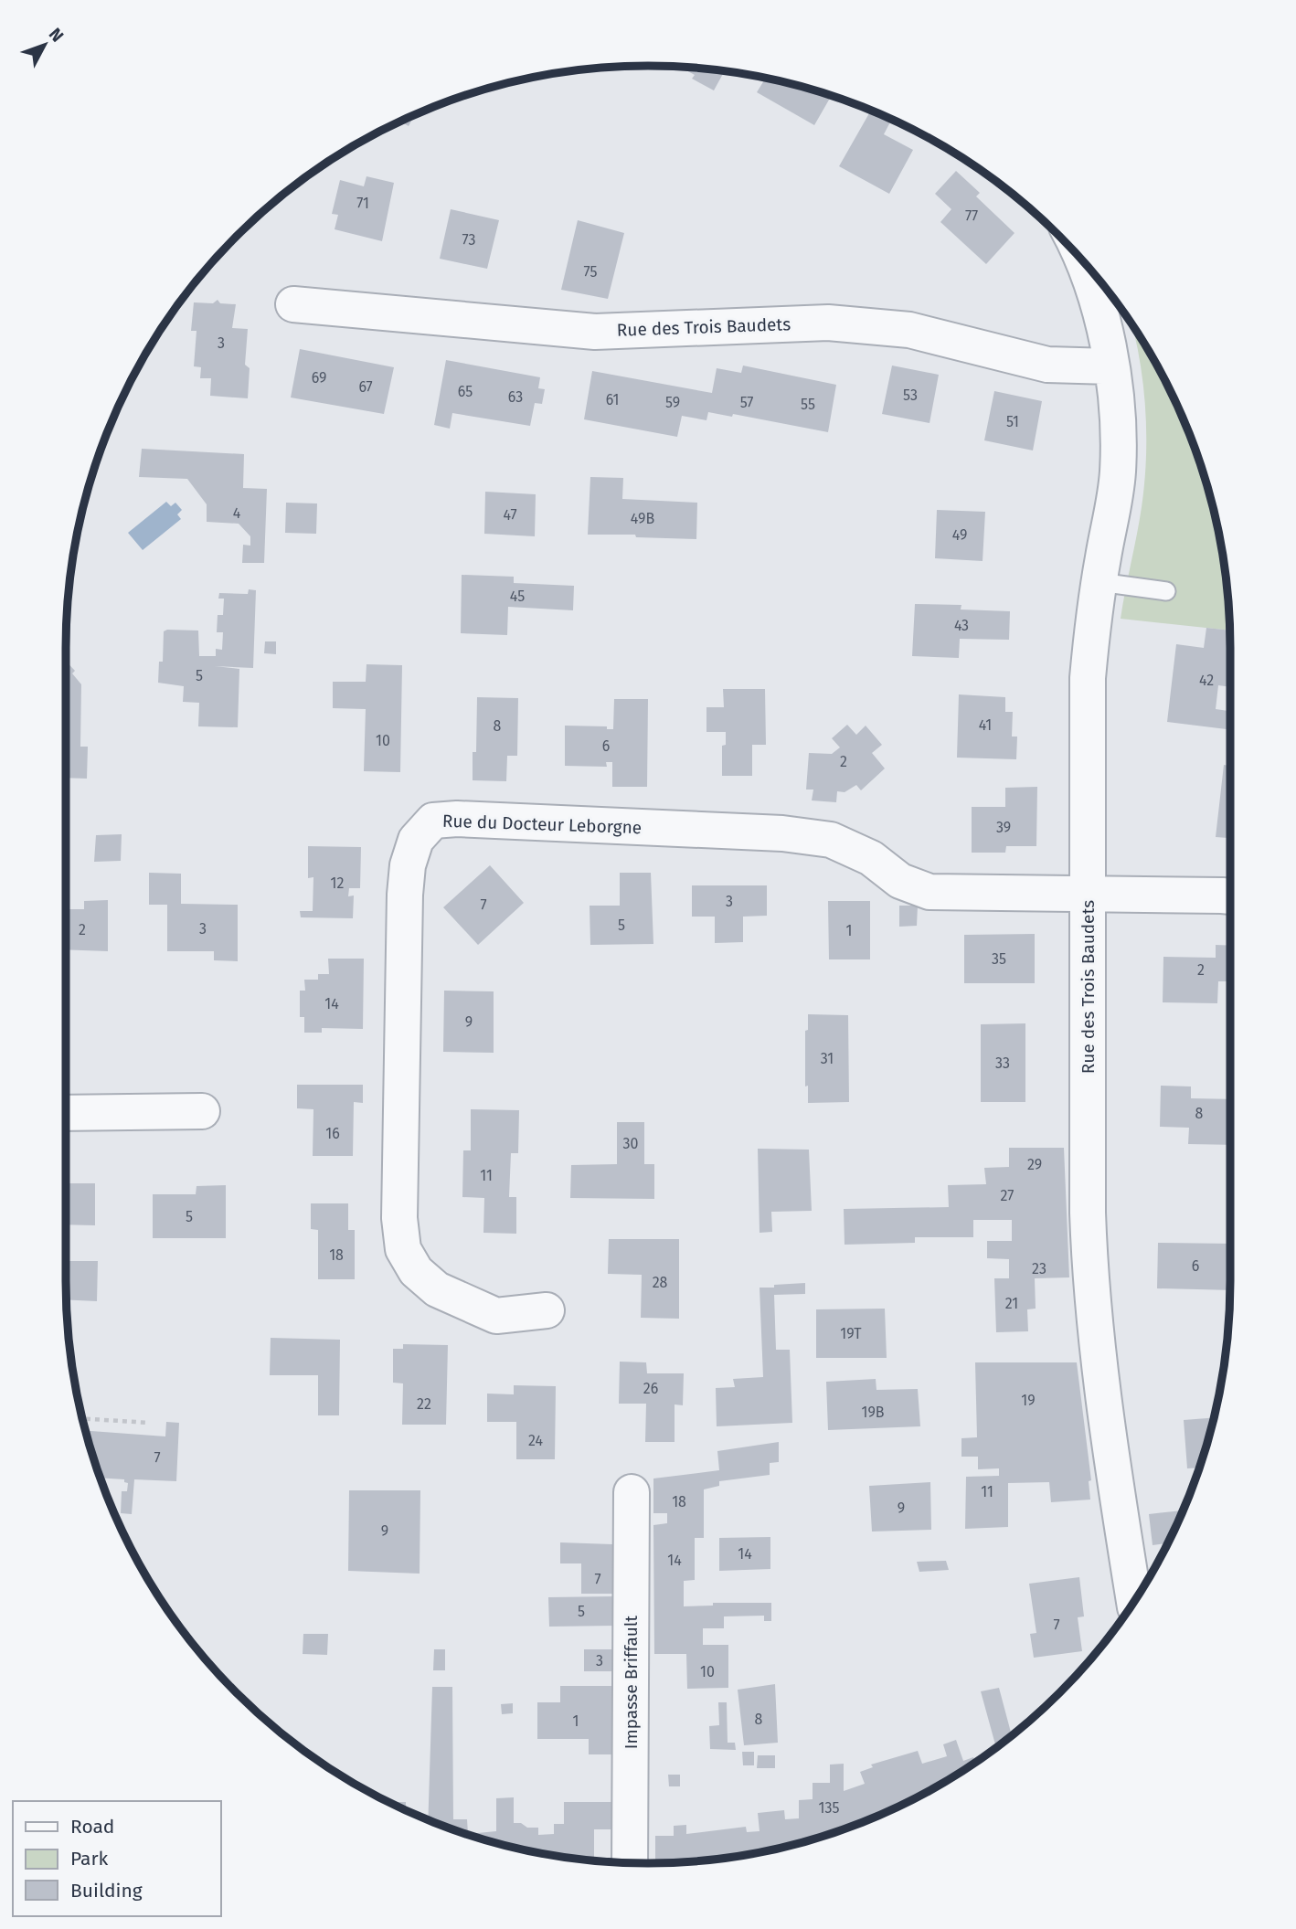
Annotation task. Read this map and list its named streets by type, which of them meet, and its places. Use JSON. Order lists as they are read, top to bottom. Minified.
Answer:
{"streets":{"street":["Rue des Trois Baudets","Rue du Docteur Leborgne","Impasse Briffault"]},"crossings":[["Rue des Trois Baudets","Rue du Docteur Leborgne"]],"house_numbers":["71","77","73","75","3","69","67","65","53","63","61","59","57","55","51","4","47","49B","49","45","43","5","42","41","8","10","6","2","39","12","3","7","5","3","2","1","35","2","14","9","31","33","8","16","30","29","11","27","5","18","6","23","28","21","19T","26","19","22","19B","24","7","11","18","9","9","14","14","7","5","7","3","10","8","1","135"],"legend":["Road","Park","Building"],"north":"top right"}
